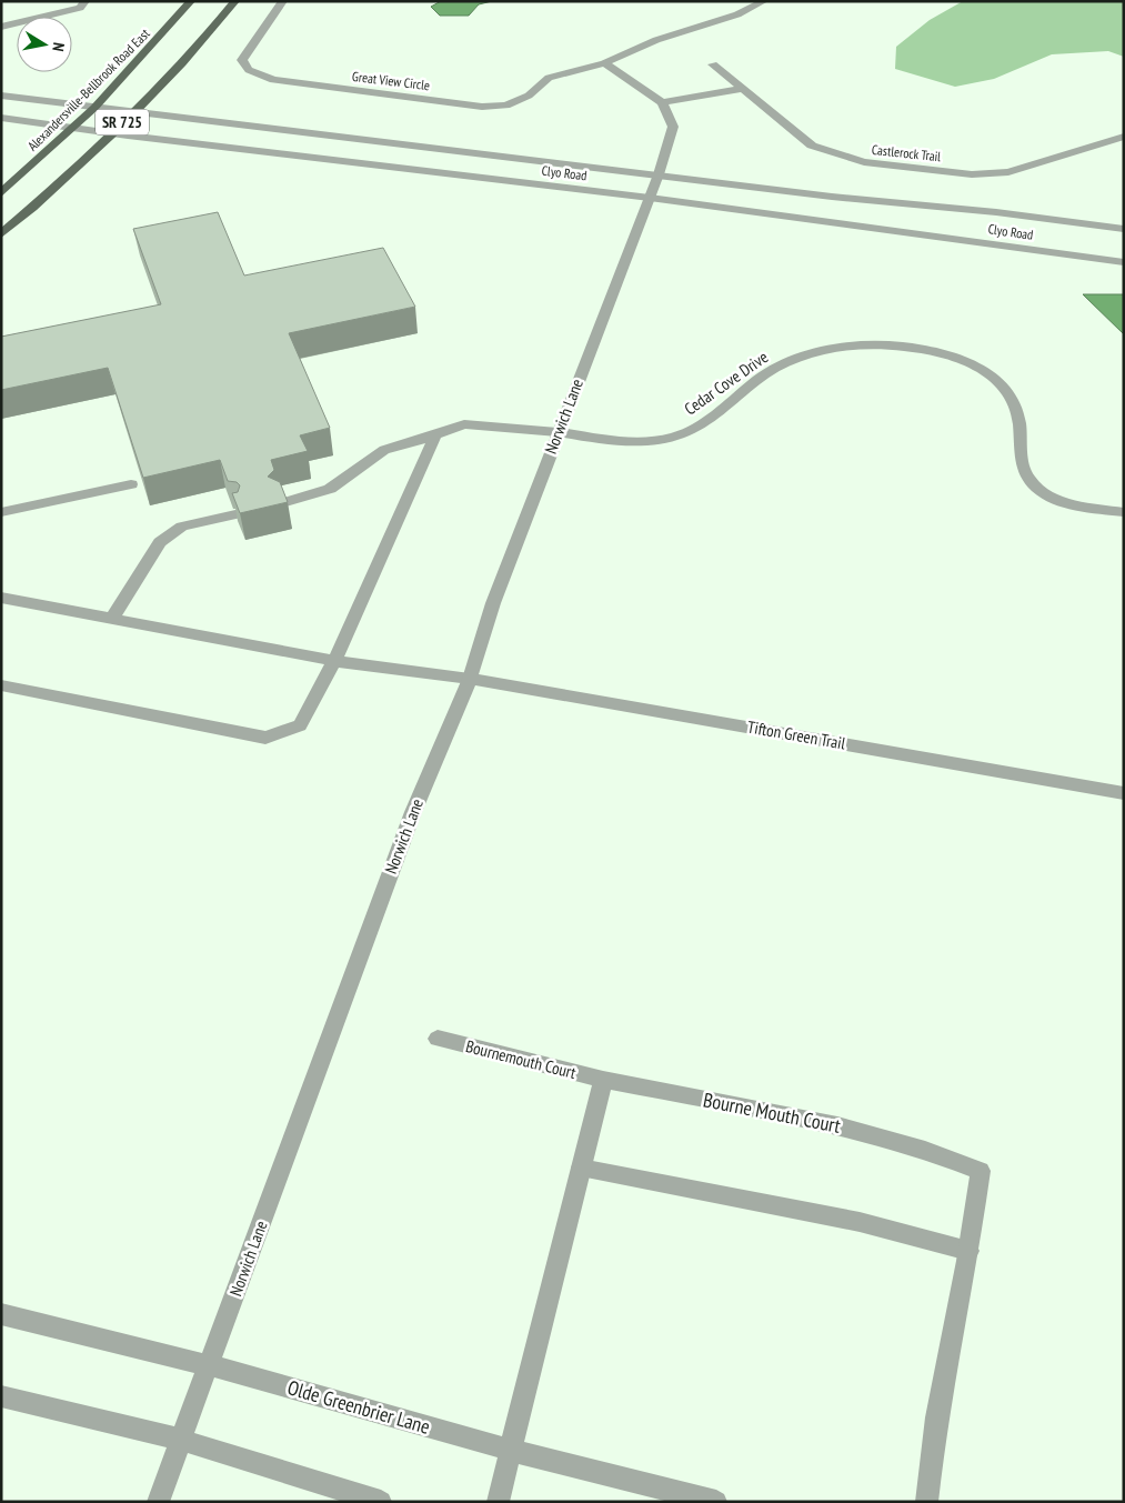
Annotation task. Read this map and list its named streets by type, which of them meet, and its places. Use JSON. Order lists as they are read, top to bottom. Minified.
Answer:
{"streets":{"main road":["Alexandersville-Bellbrook Road East","SR 725"],"street":["Great View Circle","Castlerock Trail","Clyo Road","Cedar Cove Drive","Norwich Lane","Tifton Green Trail","Bournemouth Court","Bourne Mouth Court","Olde Greenbrier Lane"]},"crossings":[["Alexandersville-Bellbrook Road East","Clyo Road"],["SR 725","Clyo Road"],["Clyo Road","Norwich Lane"],["Cedar Cove Drive","Norwich Lane"],["Norwich Lane","Tifton Green Trail"],["Norwich Lane","Olde Greenbrier Lane"],["Bournemouth Court","Bourne Mouth Court"]],"north":"right"}
